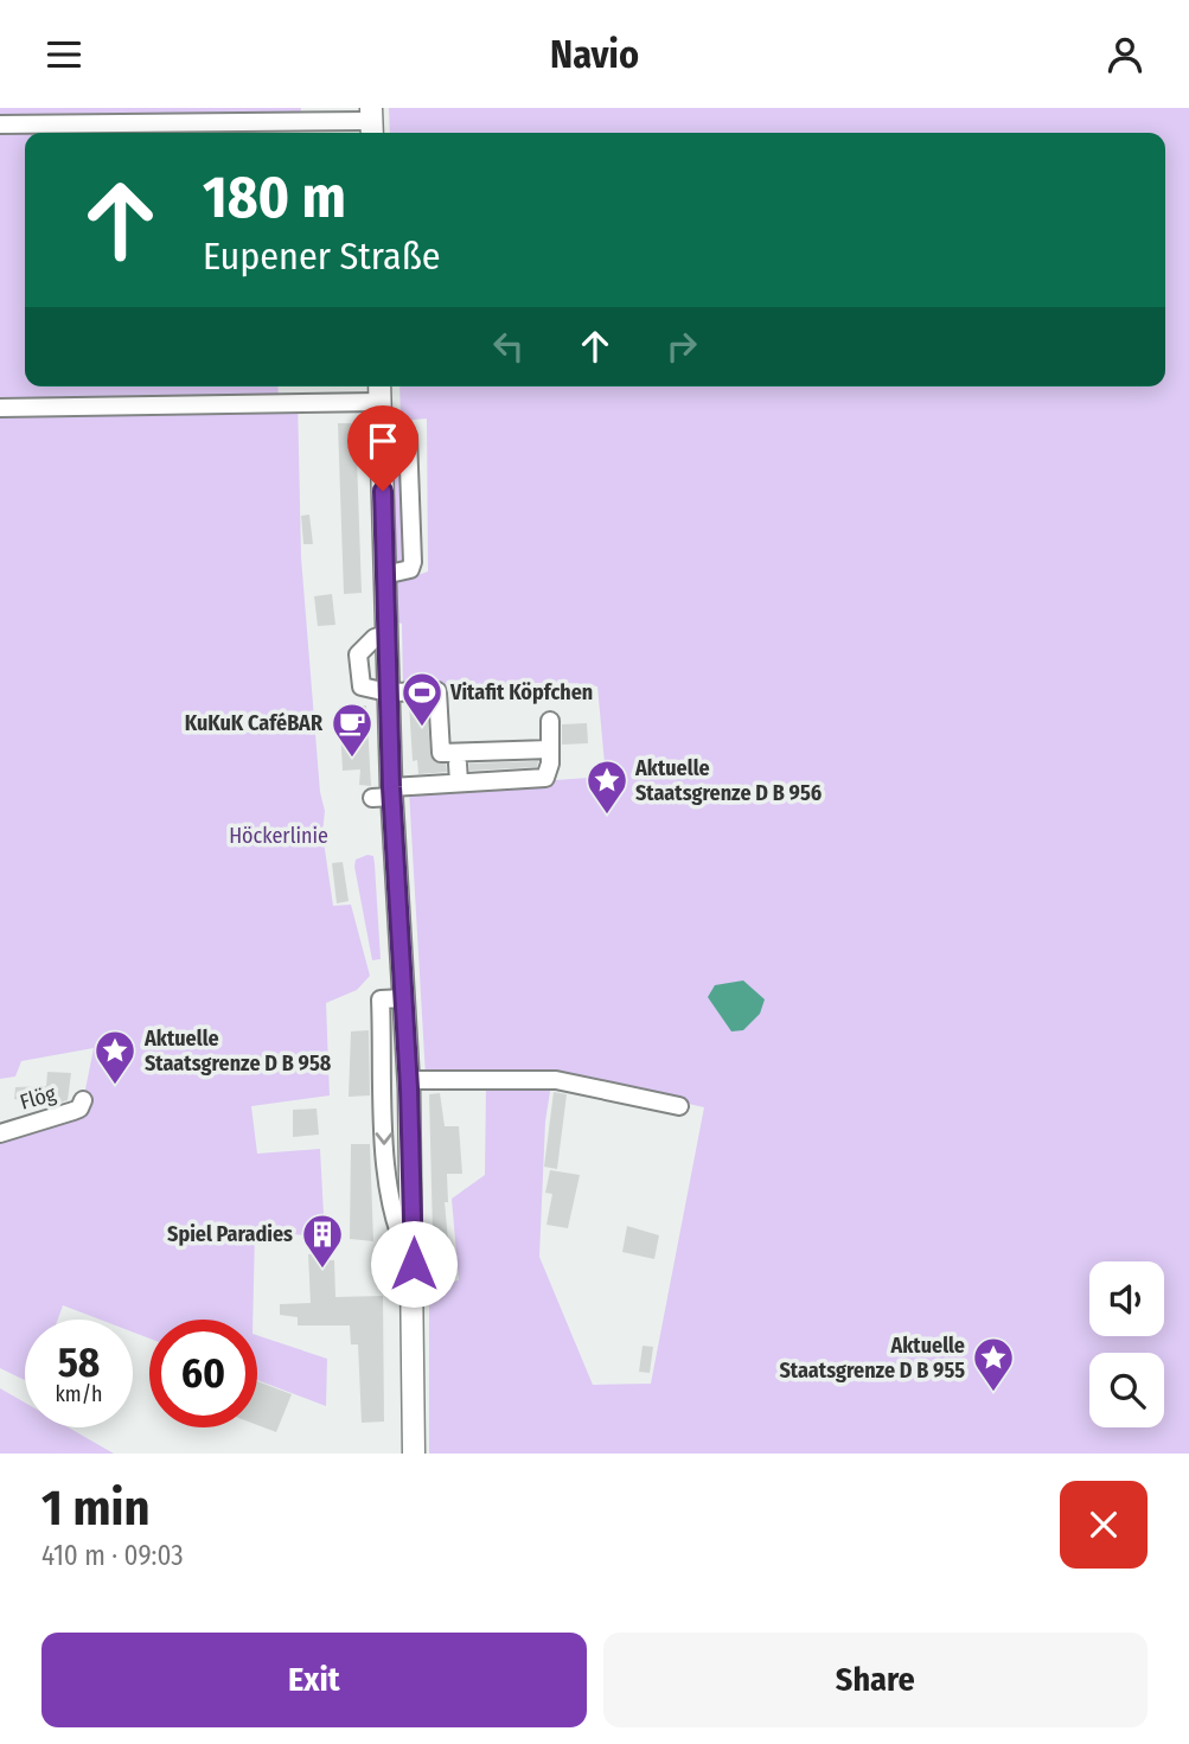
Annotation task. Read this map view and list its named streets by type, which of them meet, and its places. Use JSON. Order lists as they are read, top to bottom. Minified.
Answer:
{"streets":{"street":["Flög"]},"parks":["Höckerlinie"],"places":{"sports":["Vitafit Köpfchen"],"cafe":["KuKuK CaféBAR"],"place":["Aktuelle Staatsgrenze D B 956","Aktuelle Staatsgrenze D B 958","Aktuelle Staatsgrenze D B 955"],"building":["Spiel Paradies"]},"page":{"header":"Navio","turn":["180 m","Eupener Straße"],"speed":"58 km/h","limit":"60","heading":["1 min","410 m · 09:03"],"buttons":["Exit","Share"]}}
